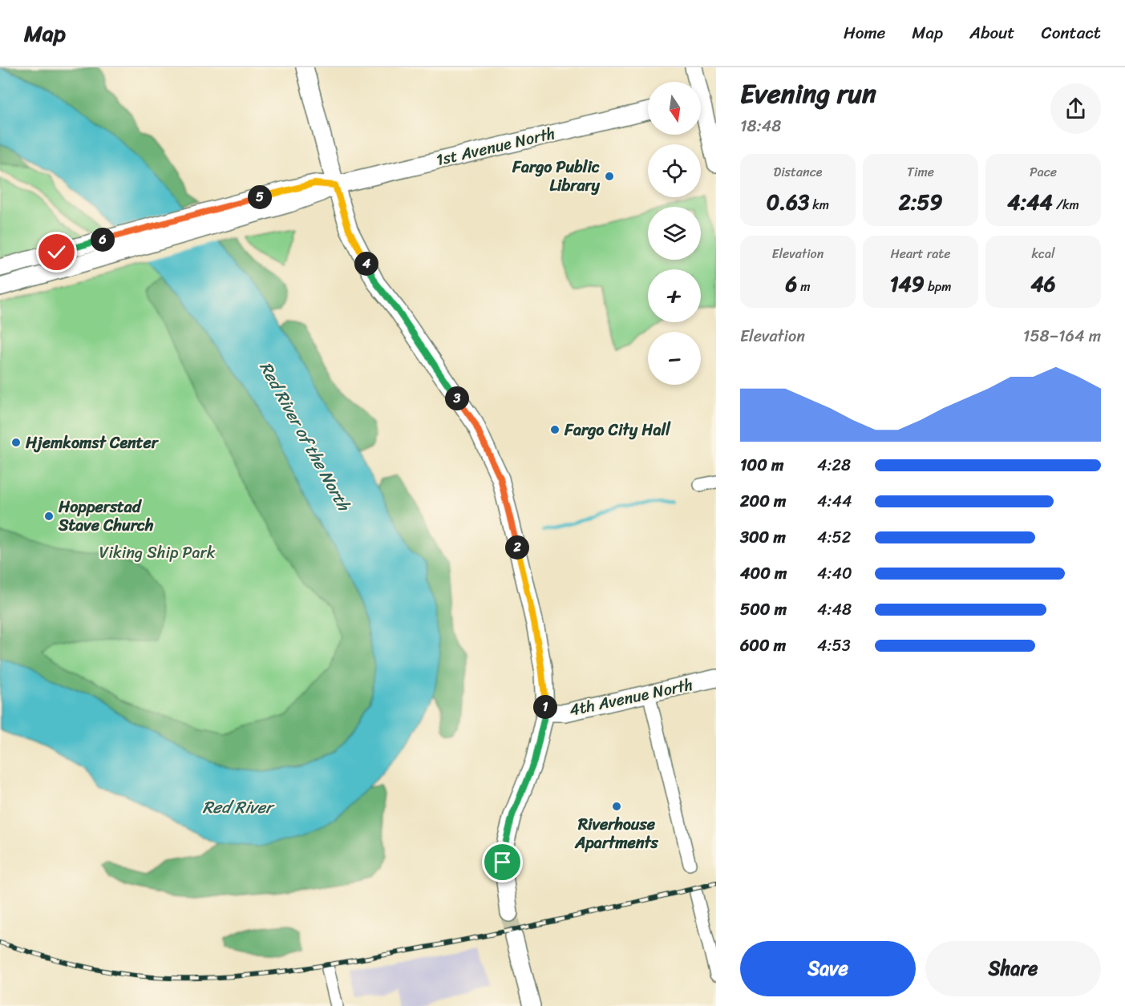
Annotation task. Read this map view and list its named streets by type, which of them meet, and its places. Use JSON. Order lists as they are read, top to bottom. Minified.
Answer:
{"streets":{"street":["1st Avenue North","4th Avenue North"]},"water":["Red River of the North","Red River"],"parks":["Viking Ship Park"],"places":["Fargo Public Library","Fargo City Hall","Hjemkomst Center","Hopperstad Stave Church","Riverhouse Apartments"],"north":"bottom","page":{"header":"Map","nav":["Home","Map","About","Contact"],"heading":["Evening run","18:48"],"map_buttons":["+","−"],"stats":[["Distance","0.63 km"],["Time","2:59"],["Pace","4:44 /km"],["Elevation","6 m"],["Heart rate","149 bpm"],["kcal","46"]],"pins":["5","6","4","3","2","1"],"chart":["Elevation","158–164 m"],"list":[{"name":"100 m","note":"4:28"},{"name":"200 m","note":"4:44"},{"name":"300 m","note":"4:52"},{"name":"400 m","note":"4:40"},{"name":"500 m","note":"4:48"},{"name":"600 m","note":"4:53"}],"buttons":["Save","Share"]}}
